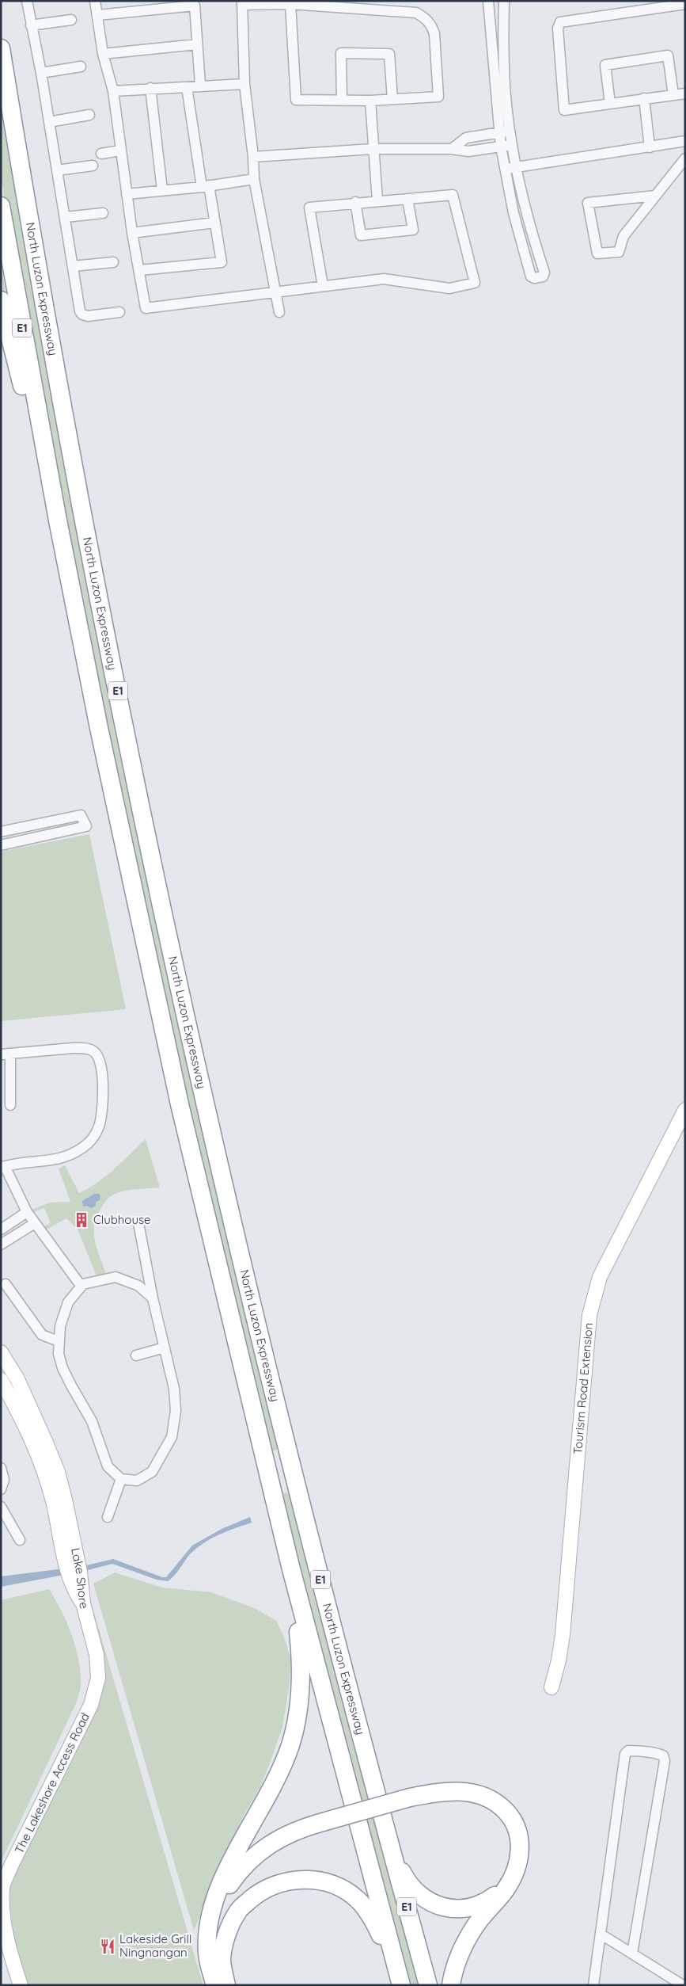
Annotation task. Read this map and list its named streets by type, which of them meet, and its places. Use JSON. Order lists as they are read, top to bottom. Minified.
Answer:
{"streets":{"highway":["North Luzon Expressway","E1"],"street":["Tourism Road Extension","Lake Shore","The Lakeshore Access Road"]},"crossings":[["Lake Shore","The Lakeshore Access Road"]],"places":{"building":["Clubhouse"],"restaurant":["Lakeside Grill Ningnangan"]}}
